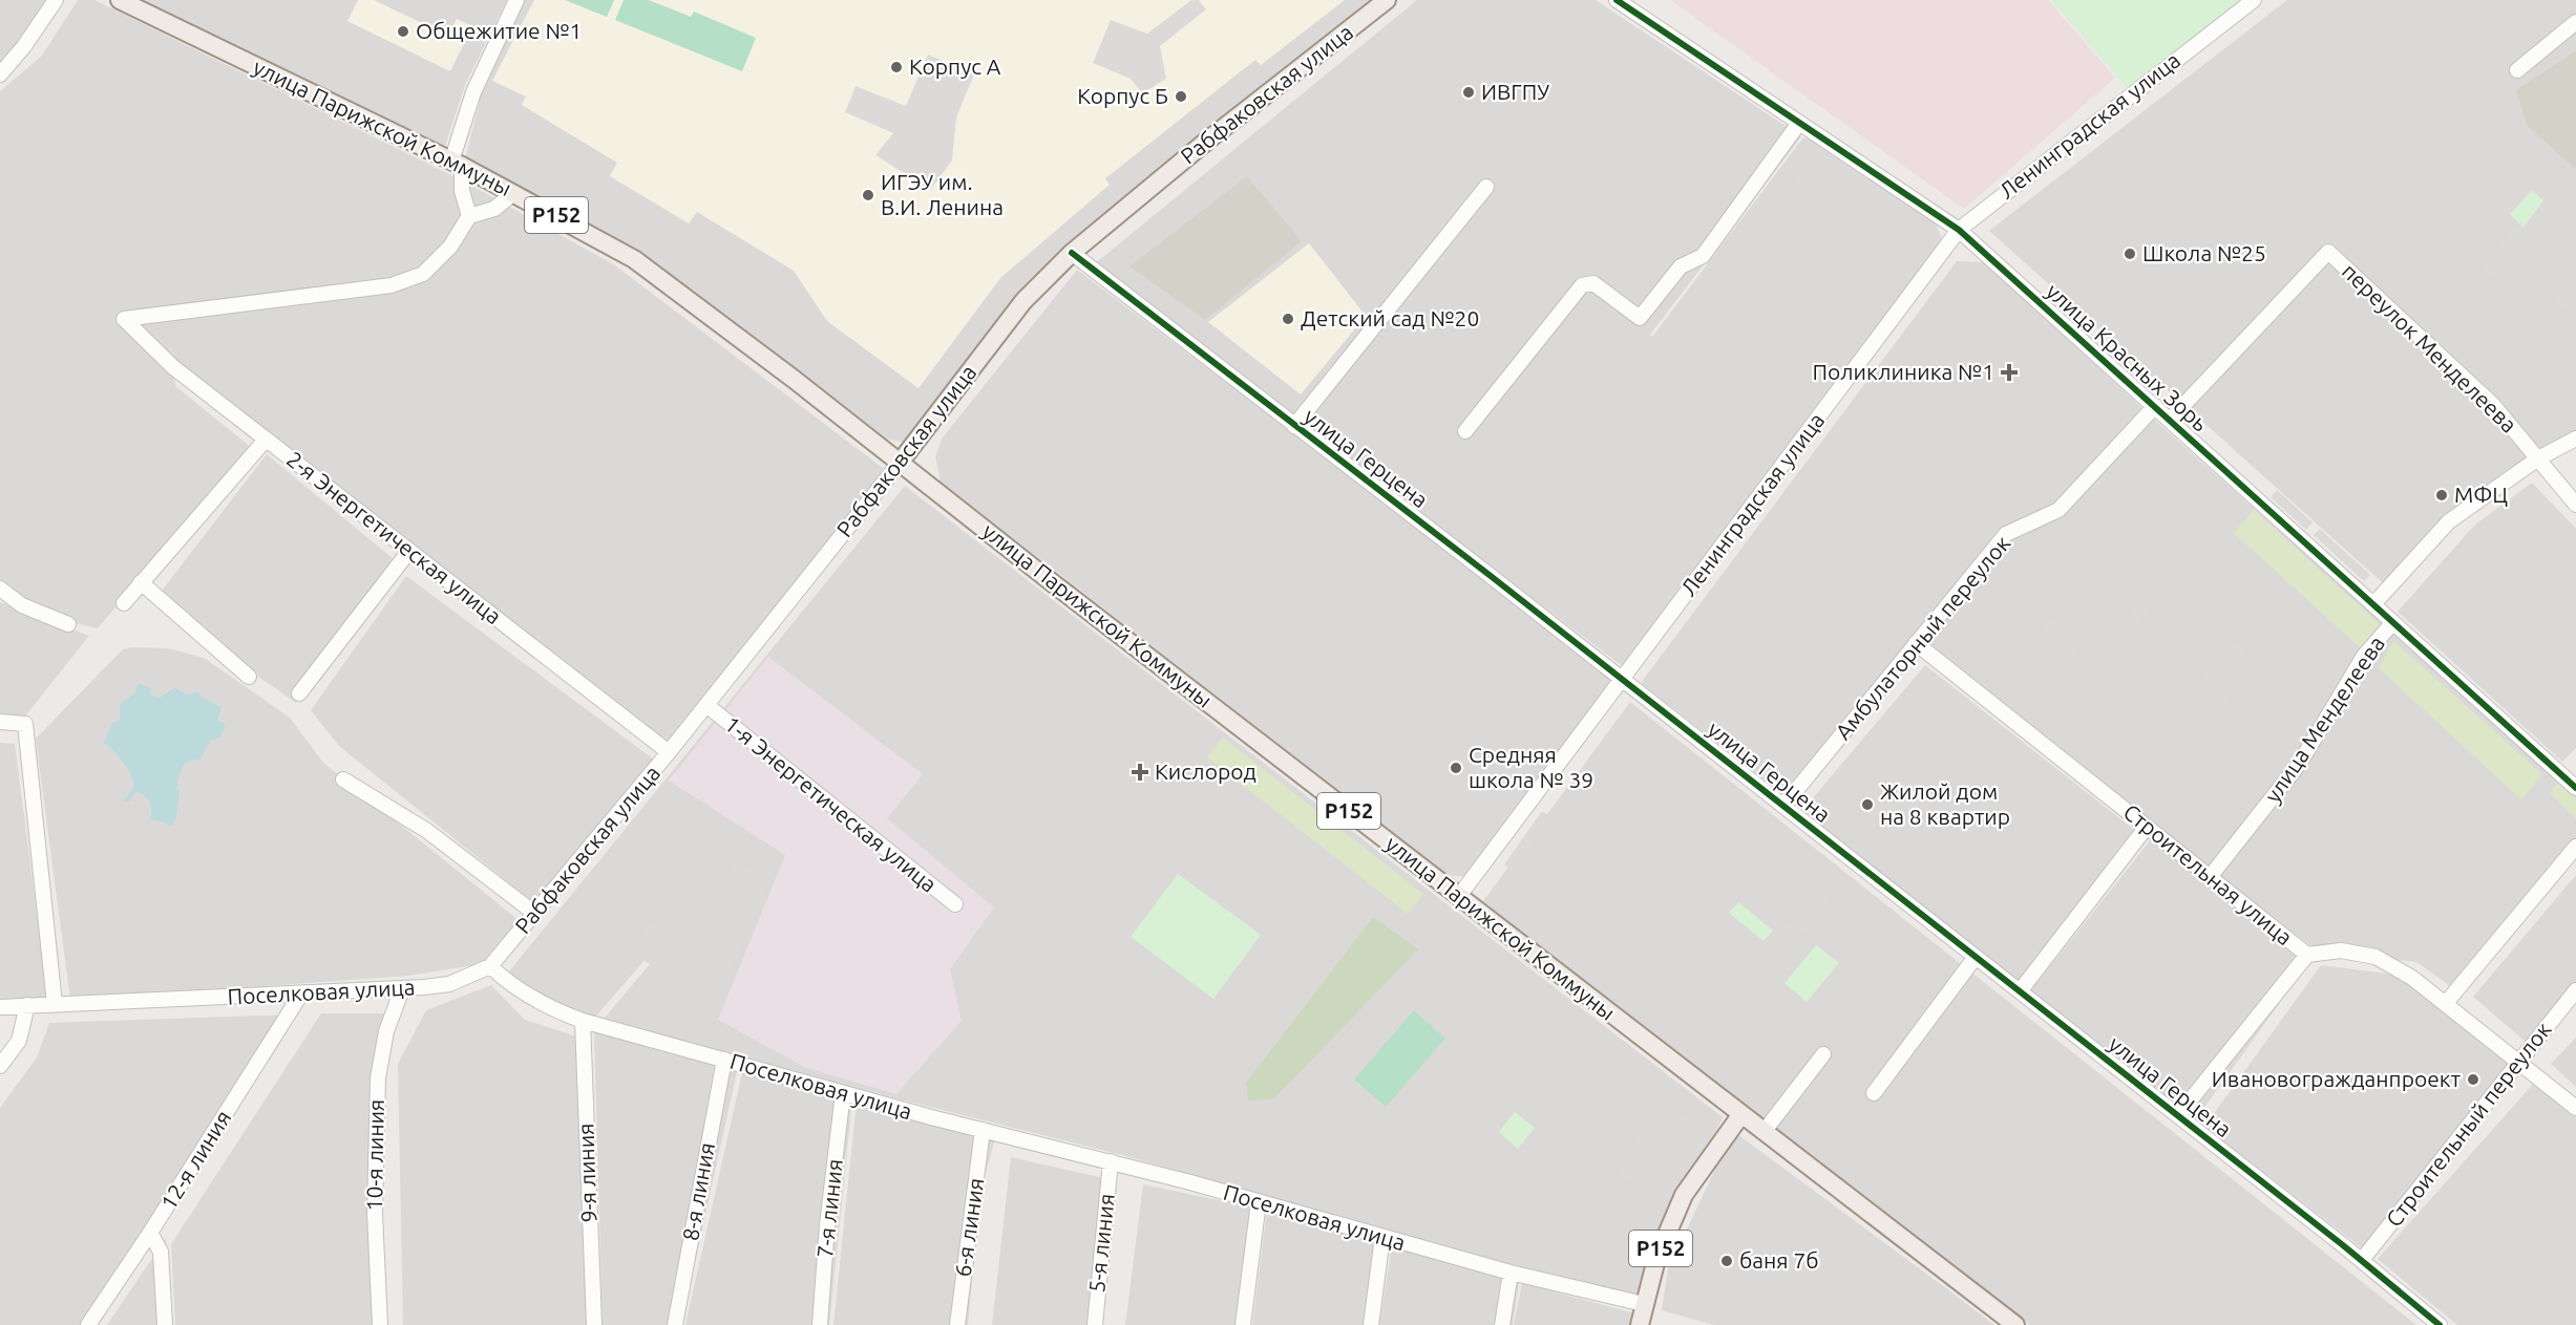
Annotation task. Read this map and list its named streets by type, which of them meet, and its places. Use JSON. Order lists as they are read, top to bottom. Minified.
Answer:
{"streets":{"main road":["Рабфаковская улица","улица Парижской Коммуны","Р152"],"street":["Ленинградская улица","переулок Менделеева","улица Красных Зорь","улица Герцена","2-я Энергетическая улица","Амбулаторный переулок","улица Менделеева","1-я Энергетическая улица","Строительная улица","Поселковая улица","Строительный переулок","10-я линия","12-я линия","9-я линия","8-я линия","7-я линия","6-я линия","5-я линия"]},"crossings":[["Рабфаковская улица","улица Парижской Коммуны"],["Рабфаковская улица","улица Герцена"],["Рабфаковская улица","2-я Энергетическая улица"],["Рабфаковская улица","1-я Энергетическая улица"],["Рабфаковская улица","Поселковая улица"],["Ленинградская улица","улица Парижской Коммуны"],["Ленинградская улица","улица Красных Зорь"],["Ленинградская улица","улица Герцена"],["улица Парижской Коммуны","Р152"],["Р152","Поселковая улица"],["переулок Менделеева","улица Красных Зорь"],["переулок Менделеева","улица Менделеева"],["улица Красных Зорь","Амбулаторный переулок"],["улица Красных Зорь","улица Менделеева"],["улица Герцена","Амбулаторный переулок"],["улица Герцена","Строительный переулок"],["Амбулаторный переулок","Строительная улица"],["улица Менделеева","Строительная улица"],["Строительная улица","Строительный переулок"],["Поселковая улица","10-я линия"],["Поселковая улица","12-я линия"],["Поселковая улица","9-я линия"],["Поселковая улица","8-я линия"],["Поселковая улица","7-я линия"],["Поселковая улица","6-я линия"],["Поселковая улица","5-я линия"]],"places":{"other":["Общежитие №1","Корпус А","ИВГПУ","Корпус Б","ИГЭУ им. В.И. Ленина","Школа №25","Детский сад №20","МФЦ","Средняя школа № 39","Жилой дом на 8 квартир","Ивановогражданпроект","баня 7б"],"health":["Поликлиника №1","Кислород"]}}
